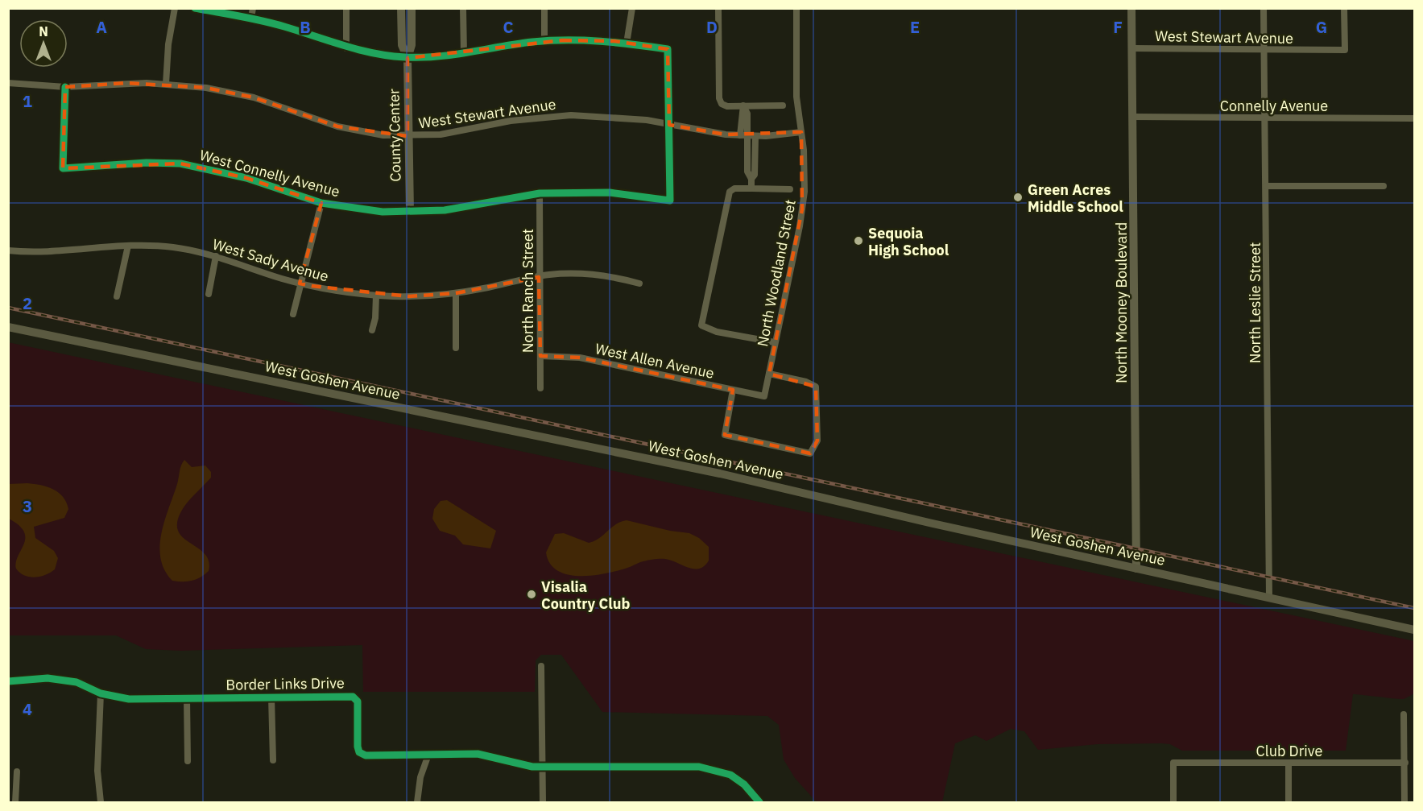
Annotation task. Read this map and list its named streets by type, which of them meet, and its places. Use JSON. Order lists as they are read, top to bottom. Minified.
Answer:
{"streets":{"main road":["West Goshen Avenue"],"street":["West Stewart Avenue","Connelly Avenue","County Center","West Connelly Avenue","West Sady Avenue","North Woodland Street","North Ranch Street","North Mooney Boulevard","North Leslie Street","West Allen Avenue","Border Links Drive","Club Drive"]},"crossings":[["West Stewart Avenue","County Center"],["West Stewart Avenue","West Connelly Avenue"],["West Stewart Avenue","North Woodland Street"],["West Stewart Avenue","North Mooney Boulevard"],["West Stewart Avenue","North Leslie Street"],["Connelly Avenue","North Mooney Boulevard"],["Connelly Avenue","North Leslie Street"],["County Center","West Connelly Avenue"],["West Connelly Avenue","North Ranch Street"],["West Sady Avenue","North Ranch Street"],["North Woodland Street","West Allen Avenue"],["North Ranch Street","West Allen Avenue"],["North Mooney Boulevard","West Goshen Avenue"],["North Leslie Street","West Goshen Avenue"]],"places":["Green Acres Middle School","Sequoia High School","Visalia Country Club"],"north":"top","grid":{"columns":["A","B","C","D","E","F","G"],"rows":["1","2","3","4"]}}
